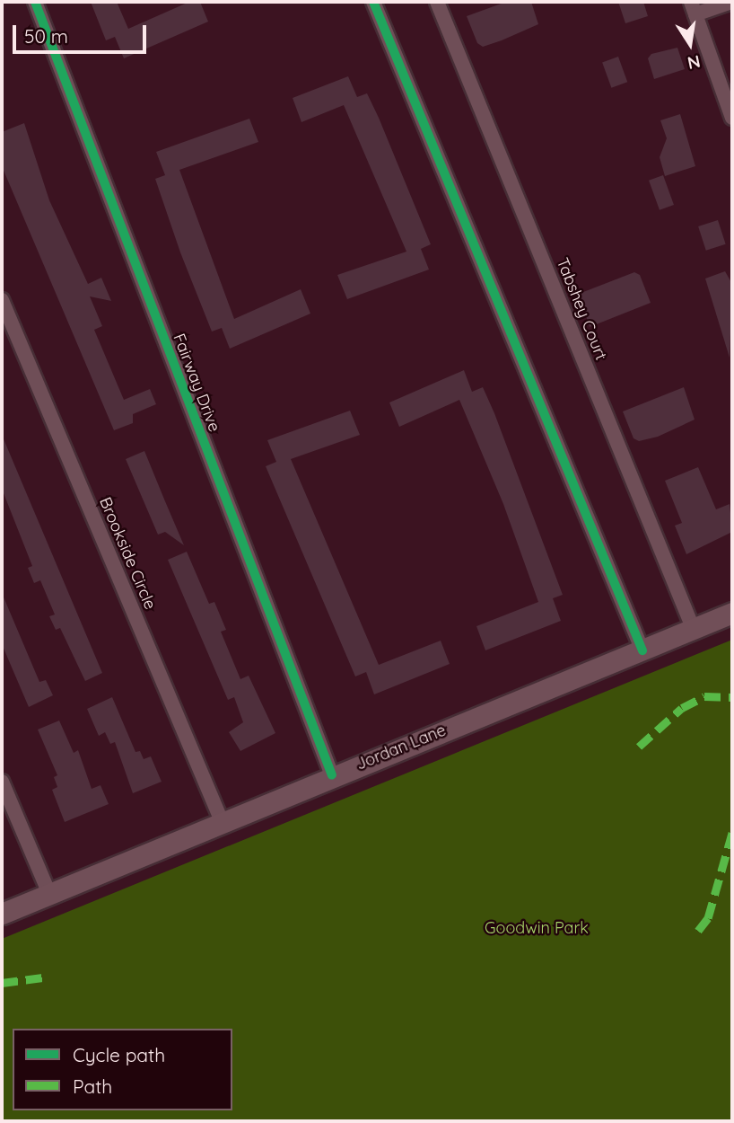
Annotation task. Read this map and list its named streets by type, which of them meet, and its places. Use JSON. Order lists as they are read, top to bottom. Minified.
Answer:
{"streets":{"main road":["Jordan Lane"],"street":["Tabshey Court","Fairway Drive","Brookside Circle"]},"crossings":[["Tabshey Court","Jordan Lane"],["Fairway Drive","Jordan Lane"],["Brookside Circle","Jordan Lane"]],"parks":["Goodwin Park"],"legend":["Cycle path","Path"],"scale_bar":"50 m","north":"bottom"}
